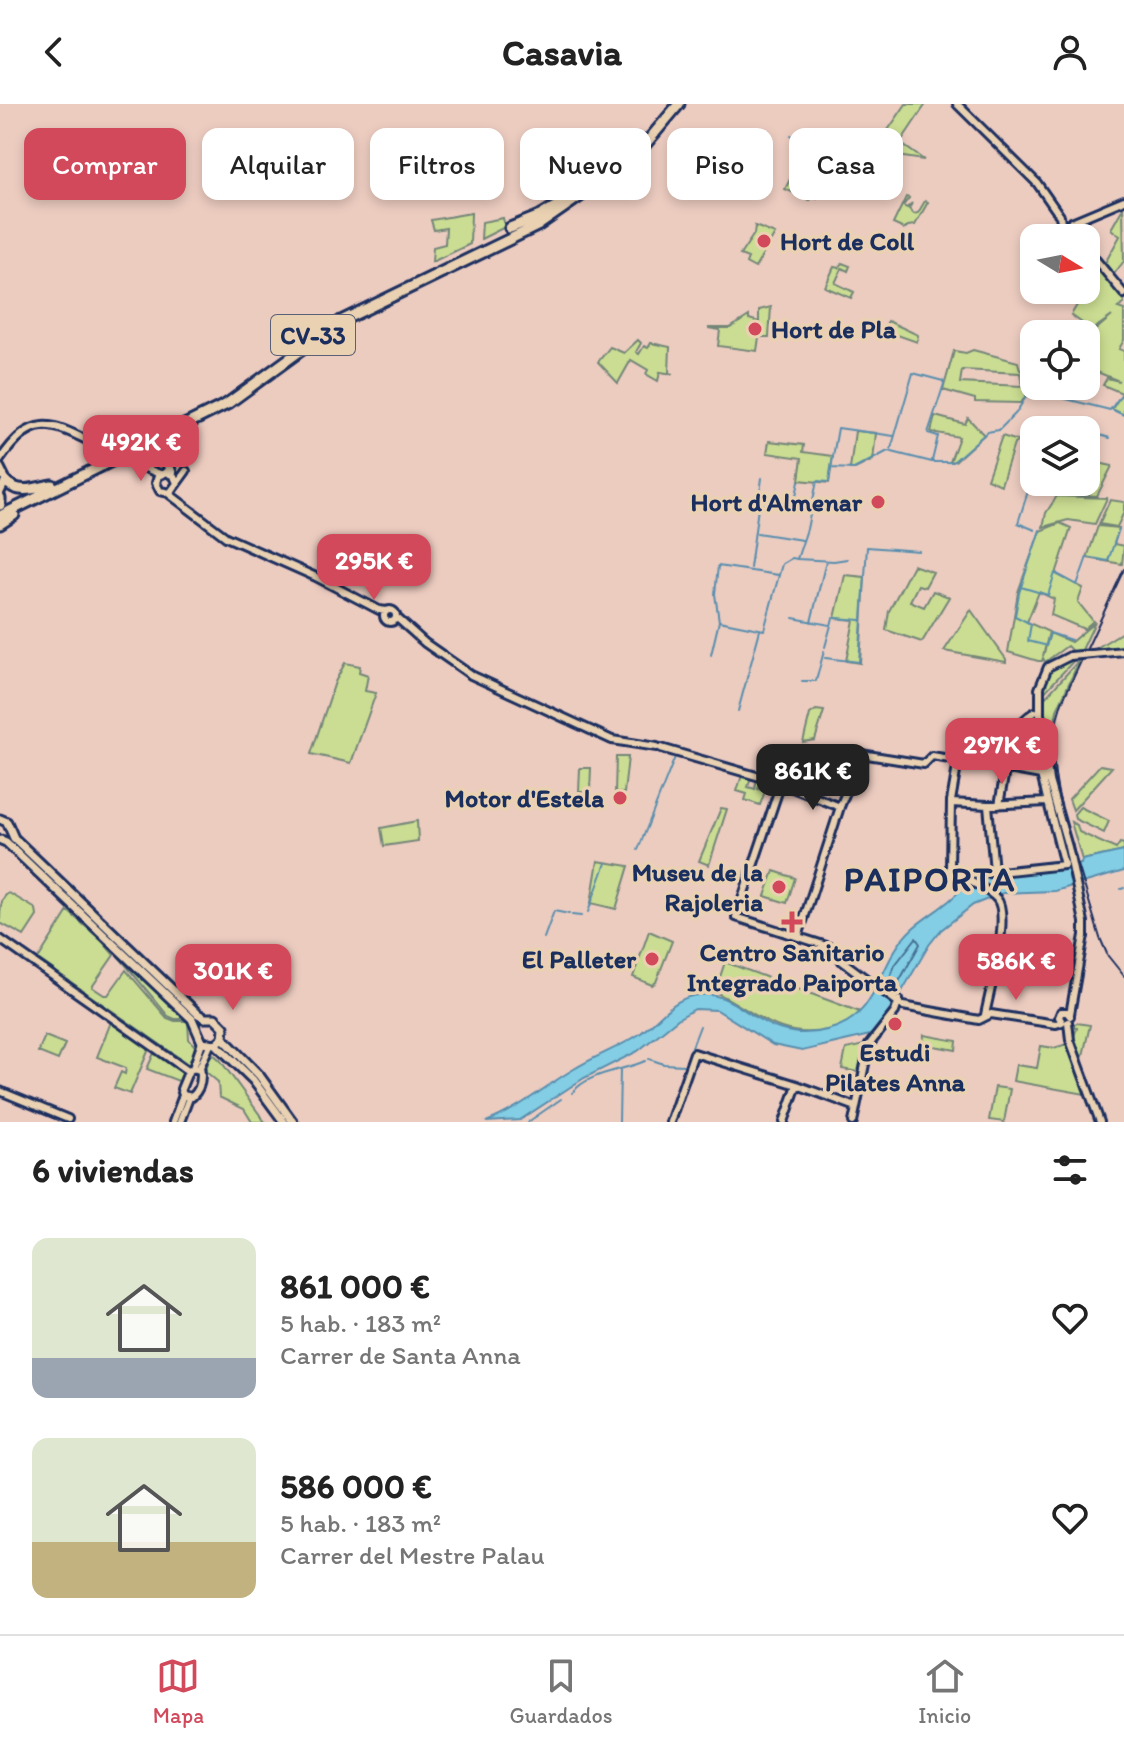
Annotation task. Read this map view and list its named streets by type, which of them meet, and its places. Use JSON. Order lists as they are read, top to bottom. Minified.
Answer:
{"streets":{"highway":["CV-33"]},"districts":["PAIPORTA"],"places":{"other":["Hort de Coll","Hort de Pla","Hort d'Almenar","Motor d'Estela","Museu de la Rajoleria","El Palleter","Estudi Pilates Anna"],"health":["Centro Sanitario Integrado Paiporta"]},"north":"right","page":{"header":"Casavia","chip":["Comprar","Alquilar","Filtros","Nuevo","Piso","Casa"],"price":["492K €","295K €","297K €","861K €","586K €","301K €"],"heading":"6 viviendas","list":[{"name":"861 000 €","note":"5 hab. · 183 m² · Carrer de Santa Anna"},{"name":"586 000 €","note":"5 hab. · 183 m² · Carrer del Mestre Palau"}],"tabs":["Mapa","Guardados","Inicio"]}}
